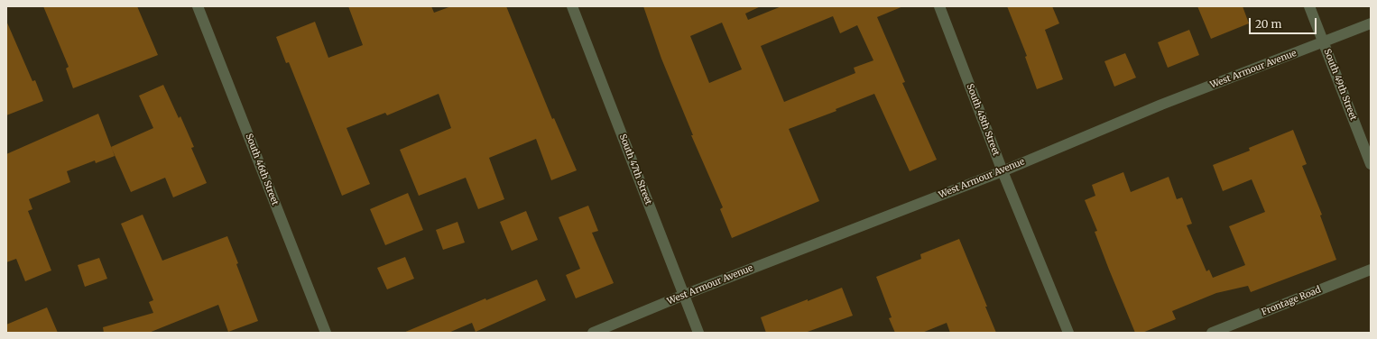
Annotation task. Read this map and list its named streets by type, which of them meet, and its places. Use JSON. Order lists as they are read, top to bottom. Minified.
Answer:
{"streets":{"street":["West Armour Avenue","South 49th Street","South 48th Street","South 46th Street","South 47th Street","Frontage Road"]},"crossings":[["West Armour Avenue","South 49th Street"],["West Armour Avenue","South 48th Street"],["West Armour Avenue","South 47th Street"]],"scale_bar":"20 m"}
